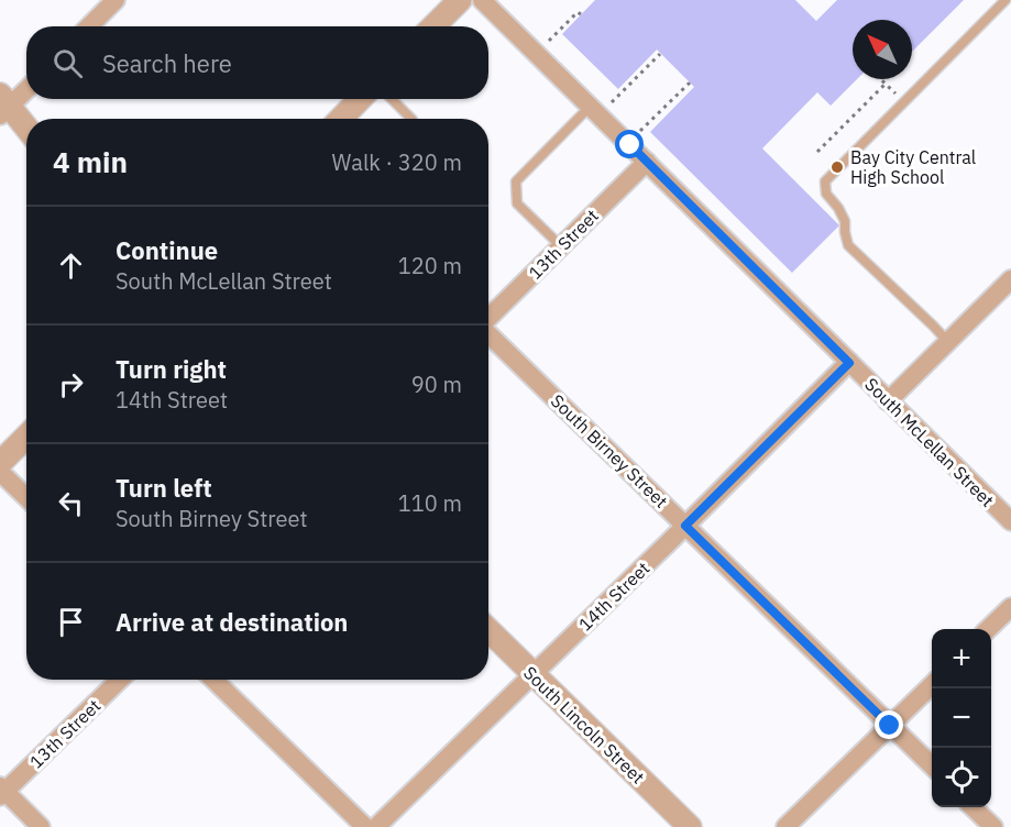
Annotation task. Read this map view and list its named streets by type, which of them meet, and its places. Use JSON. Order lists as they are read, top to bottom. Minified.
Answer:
{"streets":{"street":["13th Street","South McLellan Street","South Birney Street","14th Street","South Lincoln Street"]},"crossings":[["13th Street","South McLellan Street"],["South McLellan Street","14th Street"],["South Birney Street","14th Street"],["14th Street","South Lincoln Street"]],"places":["Bay City Central High School"],"north":"top left","page":{"search":"Search here","heading":["4 min","Walk · 320 m"],"list":[["Continue","South McLellan Street","120 m"],["Turn right","14th Street","90 m"],["Turn left","South Birney Street","110 m"],"Arrive at destination"],"map_buttons":["+","−"]}}
